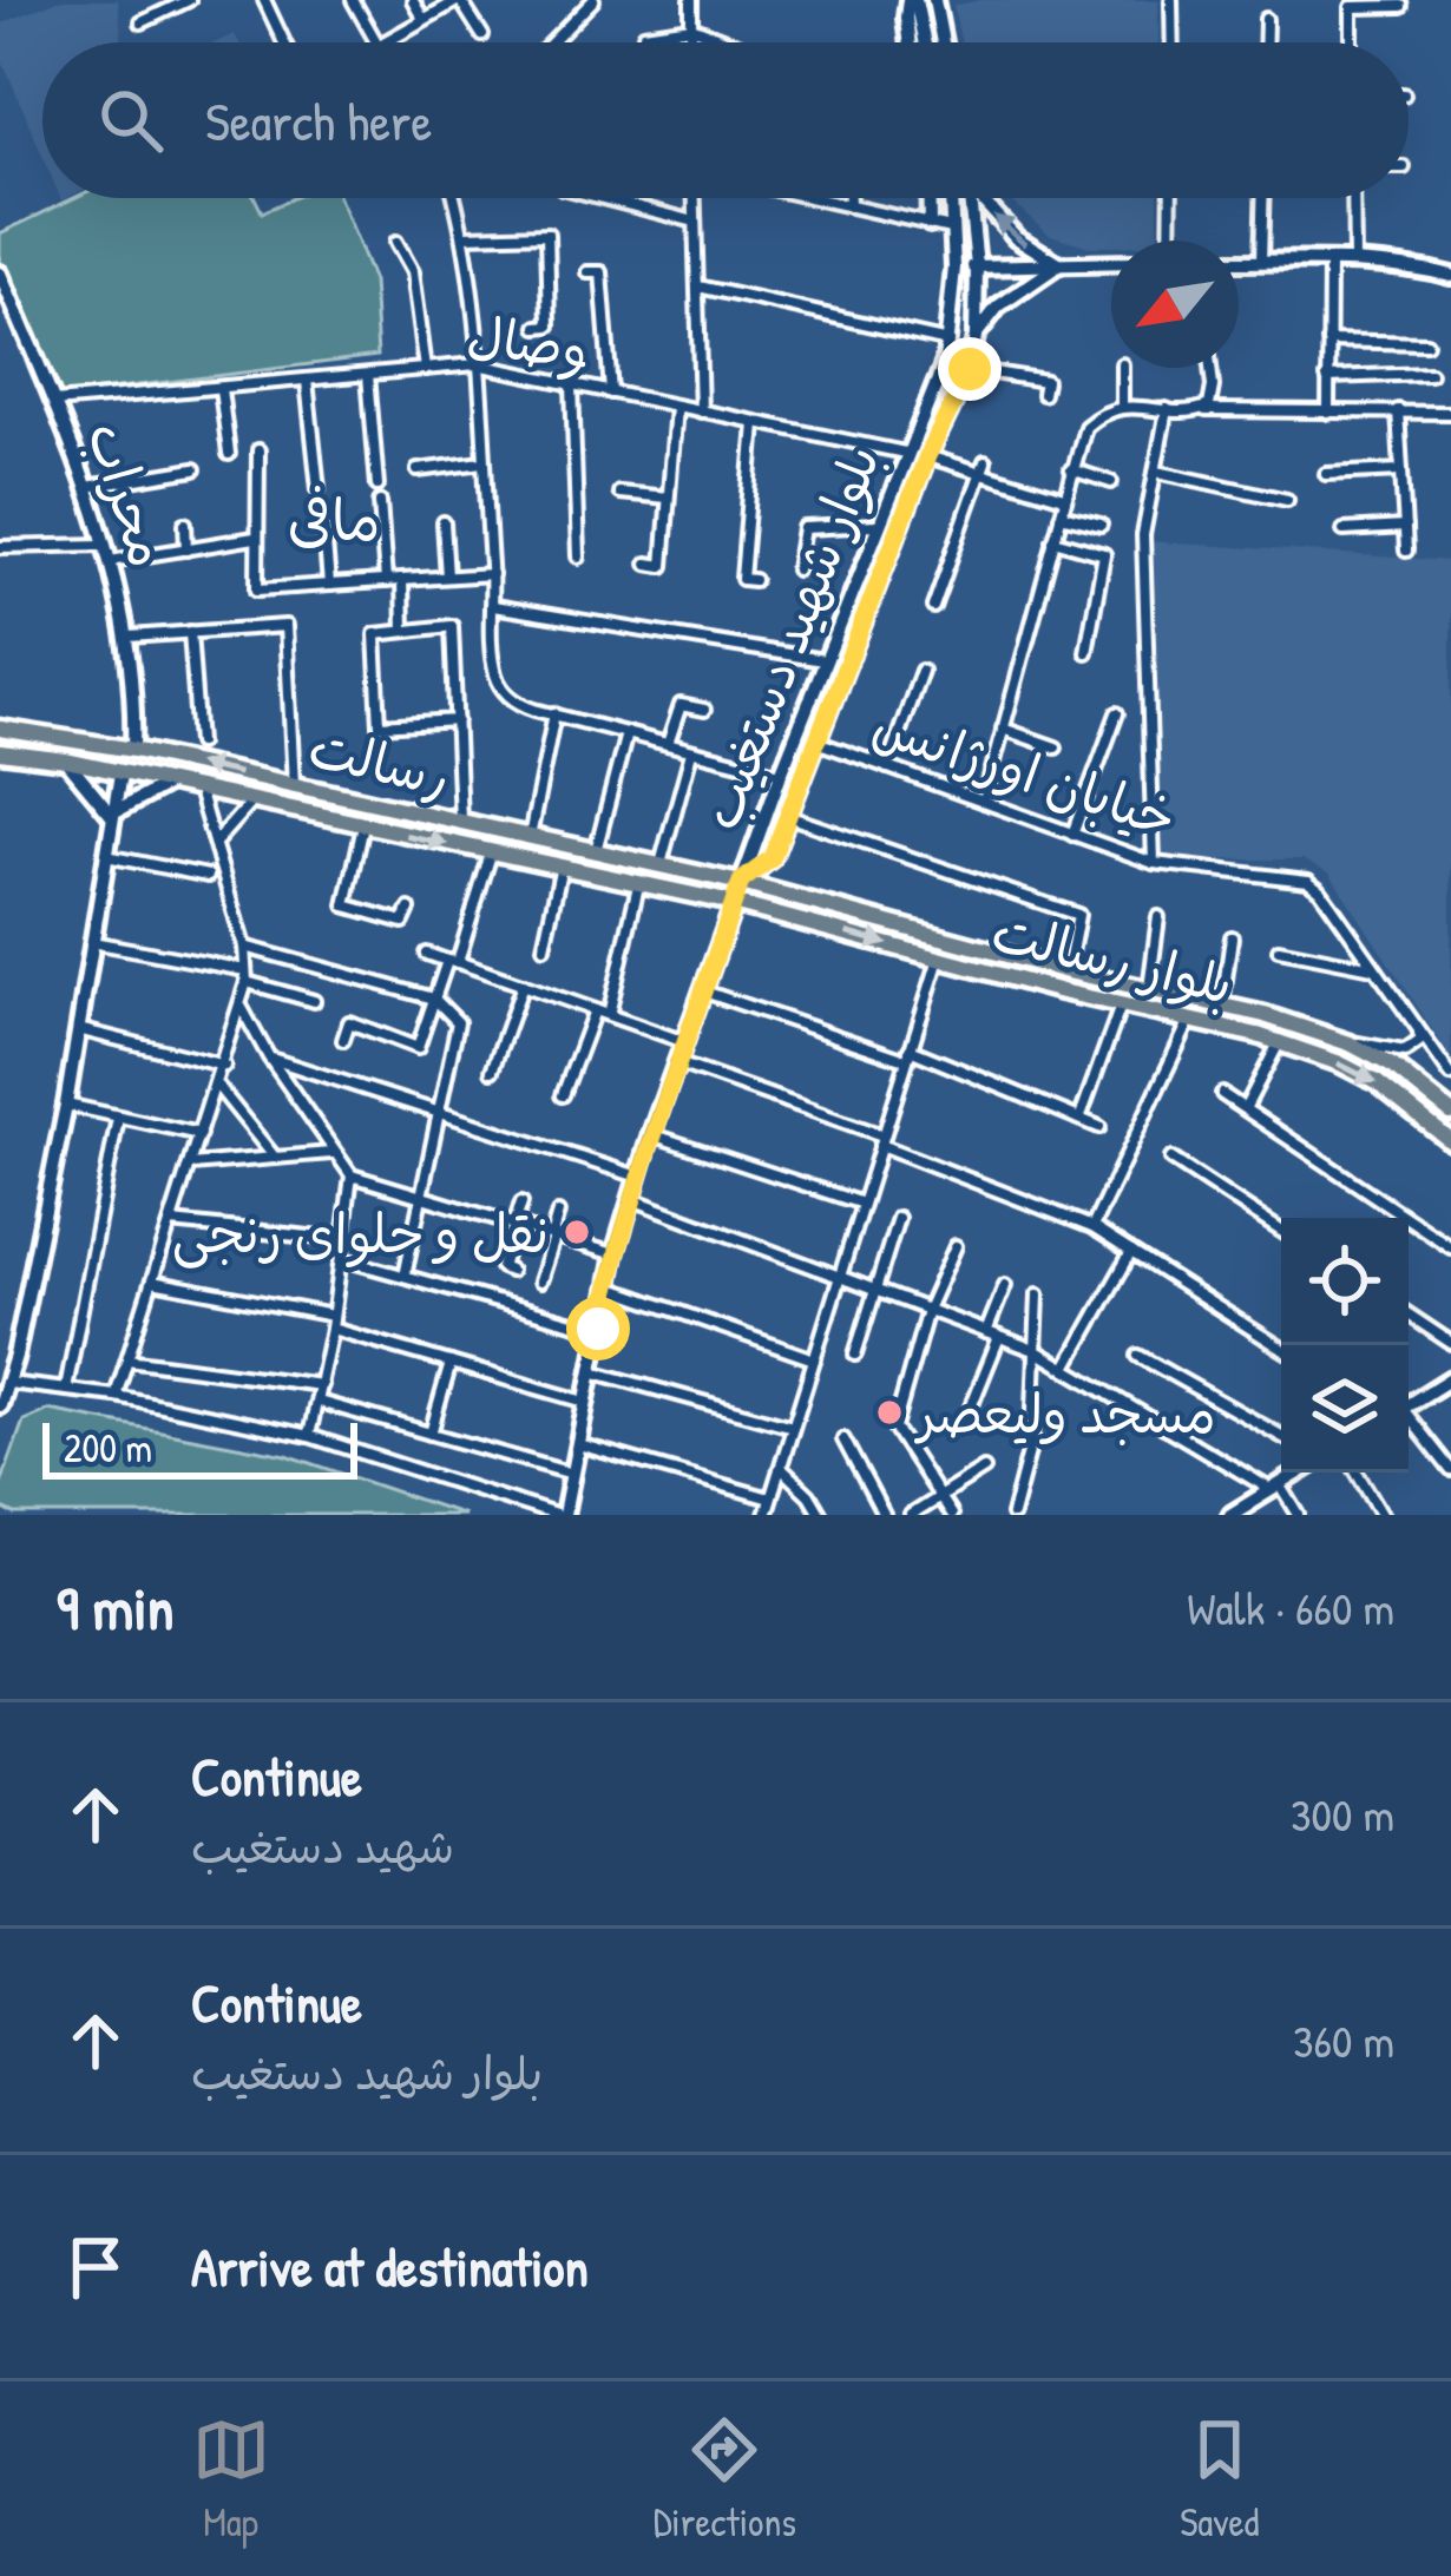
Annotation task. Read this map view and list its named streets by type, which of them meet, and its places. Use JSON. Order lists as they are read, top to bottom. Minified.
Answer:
{"streets":{"main road":["محراب","بلوار شهید دستغیب","رسالت","بلوار رسالت"],"street":["وصال","خیابان اورژانس"]},"crossings":[["وصال","محراب"],["وصال","بلوار شهید دستغیب"],["محراب","رسالت"],["بلوار شهید دستغیب","رسالت"],["بلوار شهید دستغیب","خیابان اورژانس"],["بلوار شهید دستغیب","بلوار رسالت"],["رسالت","بلوار رسالت"]],"districts":["مافی"],"places":["نقل و حلوای رنجی","مسجد ولیعصر"],"scale_bar":"200 m","north":"bottom left","page":{"search":"Search here","scale":"200 m","heading":["9 min","Walk · 660 m"],"list":[["Continue","شهید دستغیب","300 m"],["Continue","بلوار شهید دستغیب","360 m"],"Arrive at destination"],"nav":["Map","Directions","Saved"]}}
